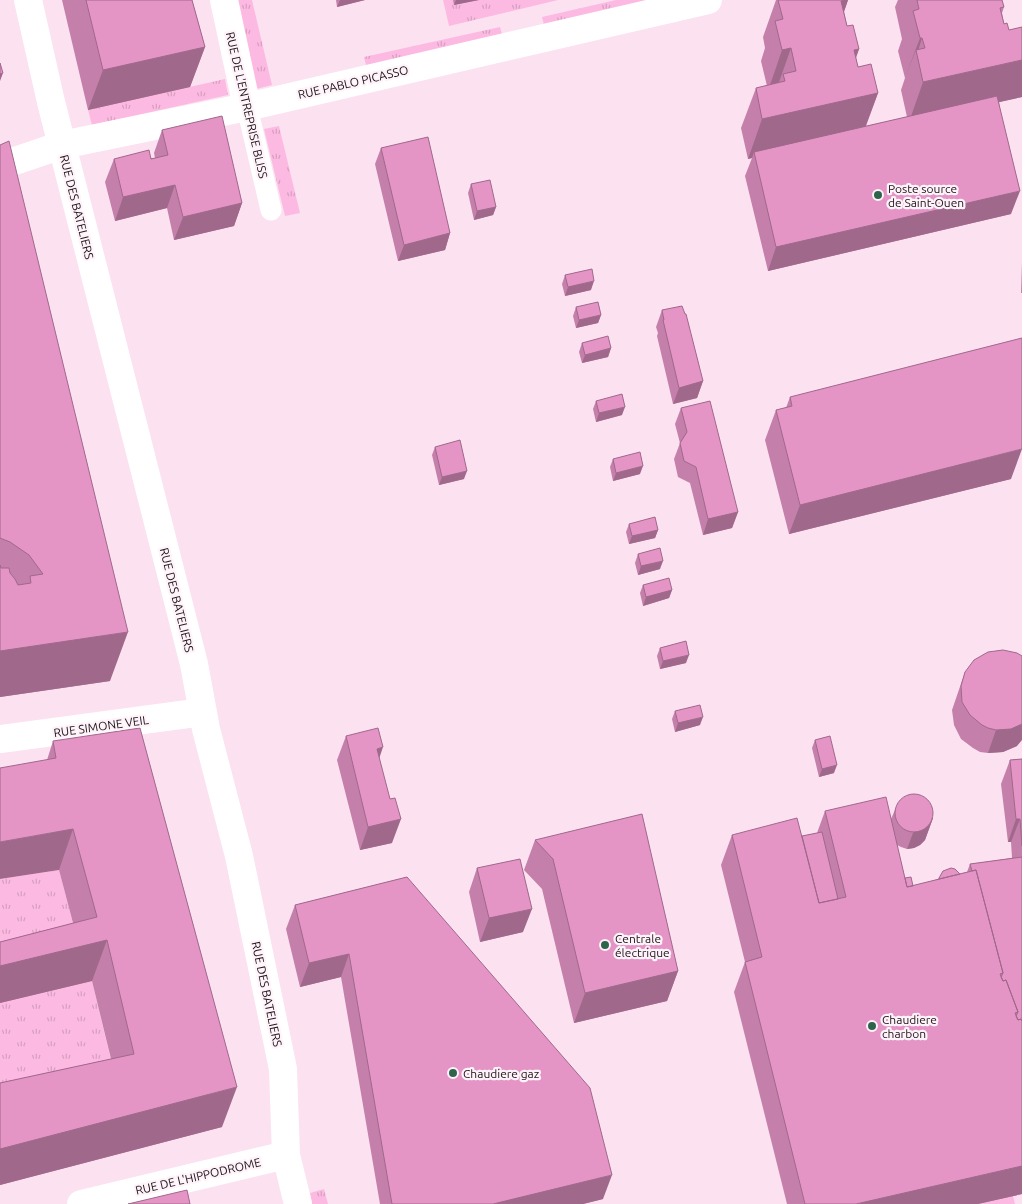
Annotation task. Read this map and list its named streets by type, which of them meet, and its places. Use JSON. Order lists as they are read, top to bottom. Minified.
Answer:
{"streets":{"street":["RUE PABLO PICASSO","RUE DE L'ENTREPRISE BLISS","RUE DES BATELIERS","RUE SIMONE VEIL","RUE DE L'HIPPODROME"]},"crossings":[["RUE PABLO PICASSO","RUE DE L'ENTREPRISE BLISS"],["RUE PABLO PICASSO","RUE DES BATELIERS"],["RUE DES BATELIERS","RUE SIMONE VEIL"],["RUE DES BATELIERS","RUE DE L'HIPPODROME"]],"places":["Poste source de Saint-Ouen","Centrale électrique","Chaudiere charbon","Chaudiere gaz"]}
